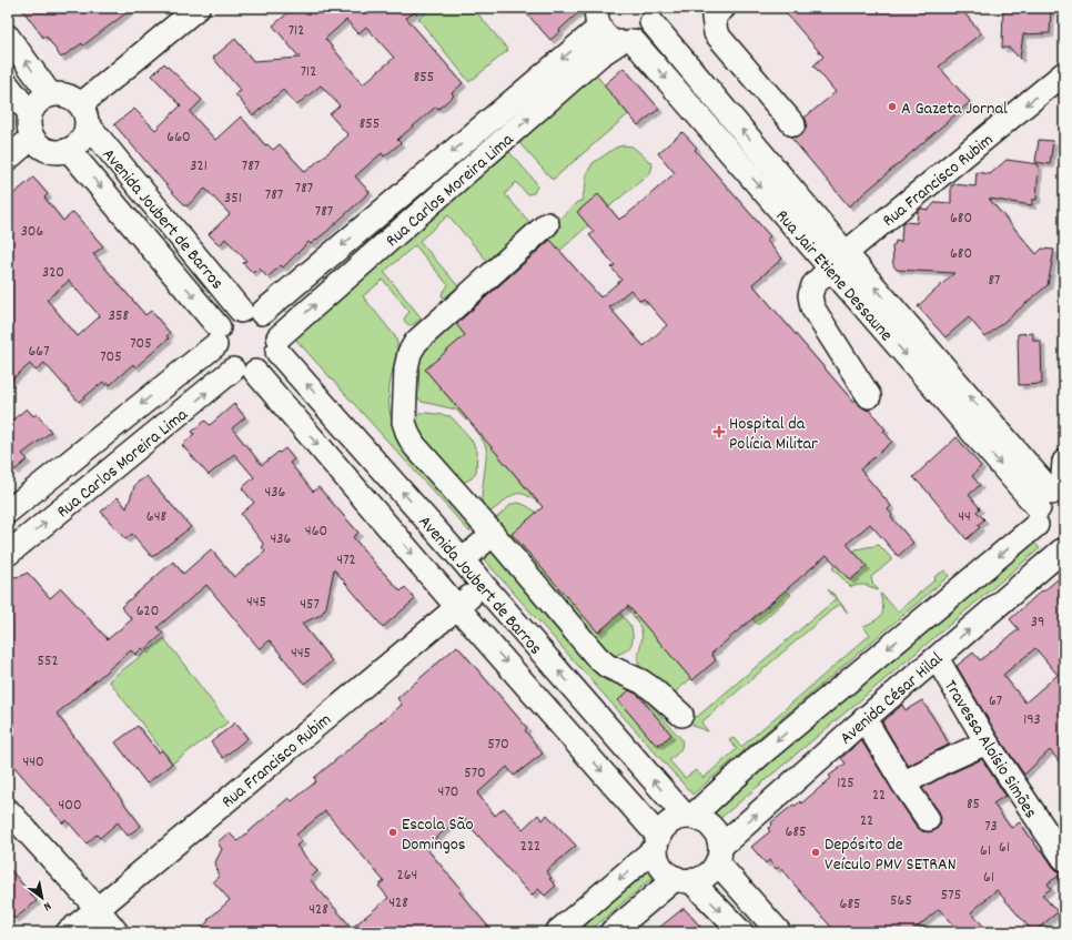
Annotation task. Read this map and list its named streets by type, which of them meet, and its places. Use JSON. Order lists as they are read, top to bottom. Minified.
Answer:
{"streets":{"street":["Rua Francisco Rubim","Rua Carlos Moreira Lima","Avenida Joubert de Barros","Rua Jair Etiene Dessaune","Avenida César Hilal","Travessa Aloísio Simões"]},"crossings":[["Rua Francisco Rubim","Avenida Joubert de Barros"],["Rua Francisco Rubim","Rua Jair Etiene Dessaune"],["Rua Carlos Moreira Lima","Avenida Joubert de Barros"],["Rua Carlos Moreira Lima","Rua Jair Etiene Dessaune"],["Avenida Joubert de Barros","Avenida César Hilal"],["Rua Jair Etiene Dessaune","Avenida César Hilal"],["Avenida César Hilal","Travessa Aloísio Simões"]],"places":{"other":["A Gazeta Jornal","Escola São Domingos","Depósito de Veículo PMV SETRAN"],"health":["Hospital da Polícia Militar"]},"house_numbers":["712","712","855","855","660","321","787","787","787","351","787","680","306","680","320","87","358","705","667","705","436","648","44","460","436","472","445","457","620","39","445","552","67","193","570","440","570","125","470","22","85","400","22","73","685","222","61","61","264","61","575","565","428","685","428"],"north":"bottom right"}
